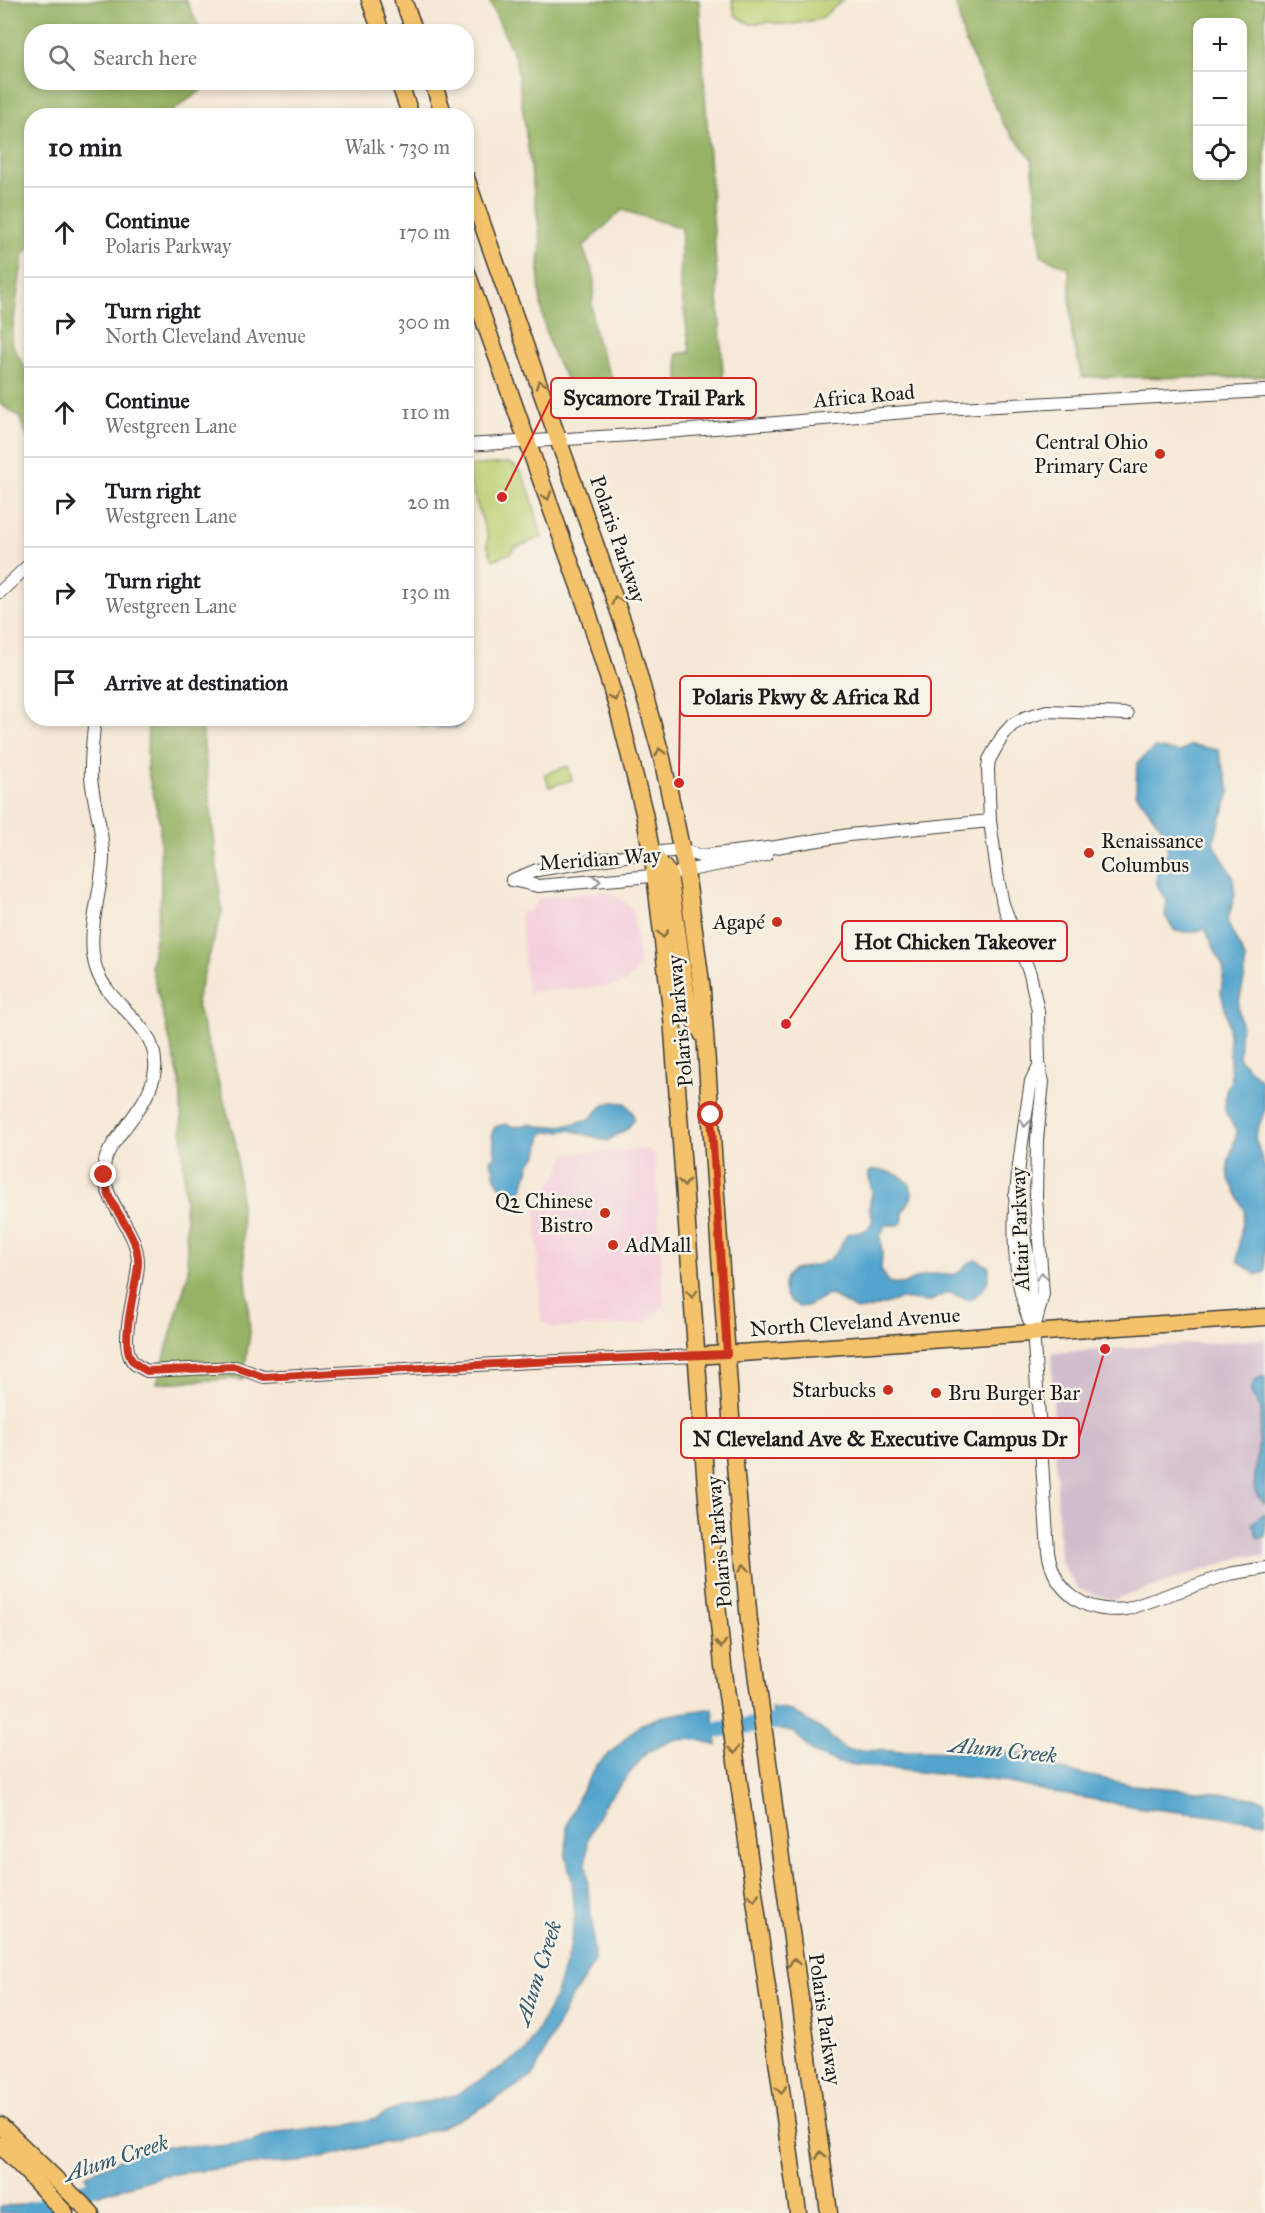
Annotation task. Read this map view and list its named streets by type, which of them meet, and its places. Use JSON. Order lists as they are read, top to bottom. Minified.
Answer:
{"streets":{"main road":["Polaris Parkway","North Cleveland Avenue"],"street":["Africa Road","Meridian Way","Altair Parkway"]},"crossings":[["Africa Road","Polaris Parkway"],["Polaris Parkway","Meridian Way"],["Polaris Parkway","North Cleveland Avenue"],["Meridian Way","Altair Parkway"],["Altair Parkway","North Cleveland Avenue"]],"water":["Alum Creek"],"places":["Central Ohio Primary Care","Sycamore Trail Park","Polaris Pkwy & Africa Rd","Renaissance Columbus","Agapé","Hot Chicken Takeover","Q2 Chinese Bistro","AdMall","N Cleveland Ave & Executive Campus Dr","Starbucks","Bru Burger Bar"],"page":{"map_buttons":["+","−"],"search":"Search here","heading":["10 min","Walk · 730 m"],"list":[["Continue","Polaris Parkway","170 m"],["Turn right","North Cleveland Avenue","300 m"],["Continue","Westgreen Lane","110 m"],["Turn right","Westgreen Lane","20 m"],["Turn right","Westgreen Lane","130 m"],"Arrive at destination"]}}
